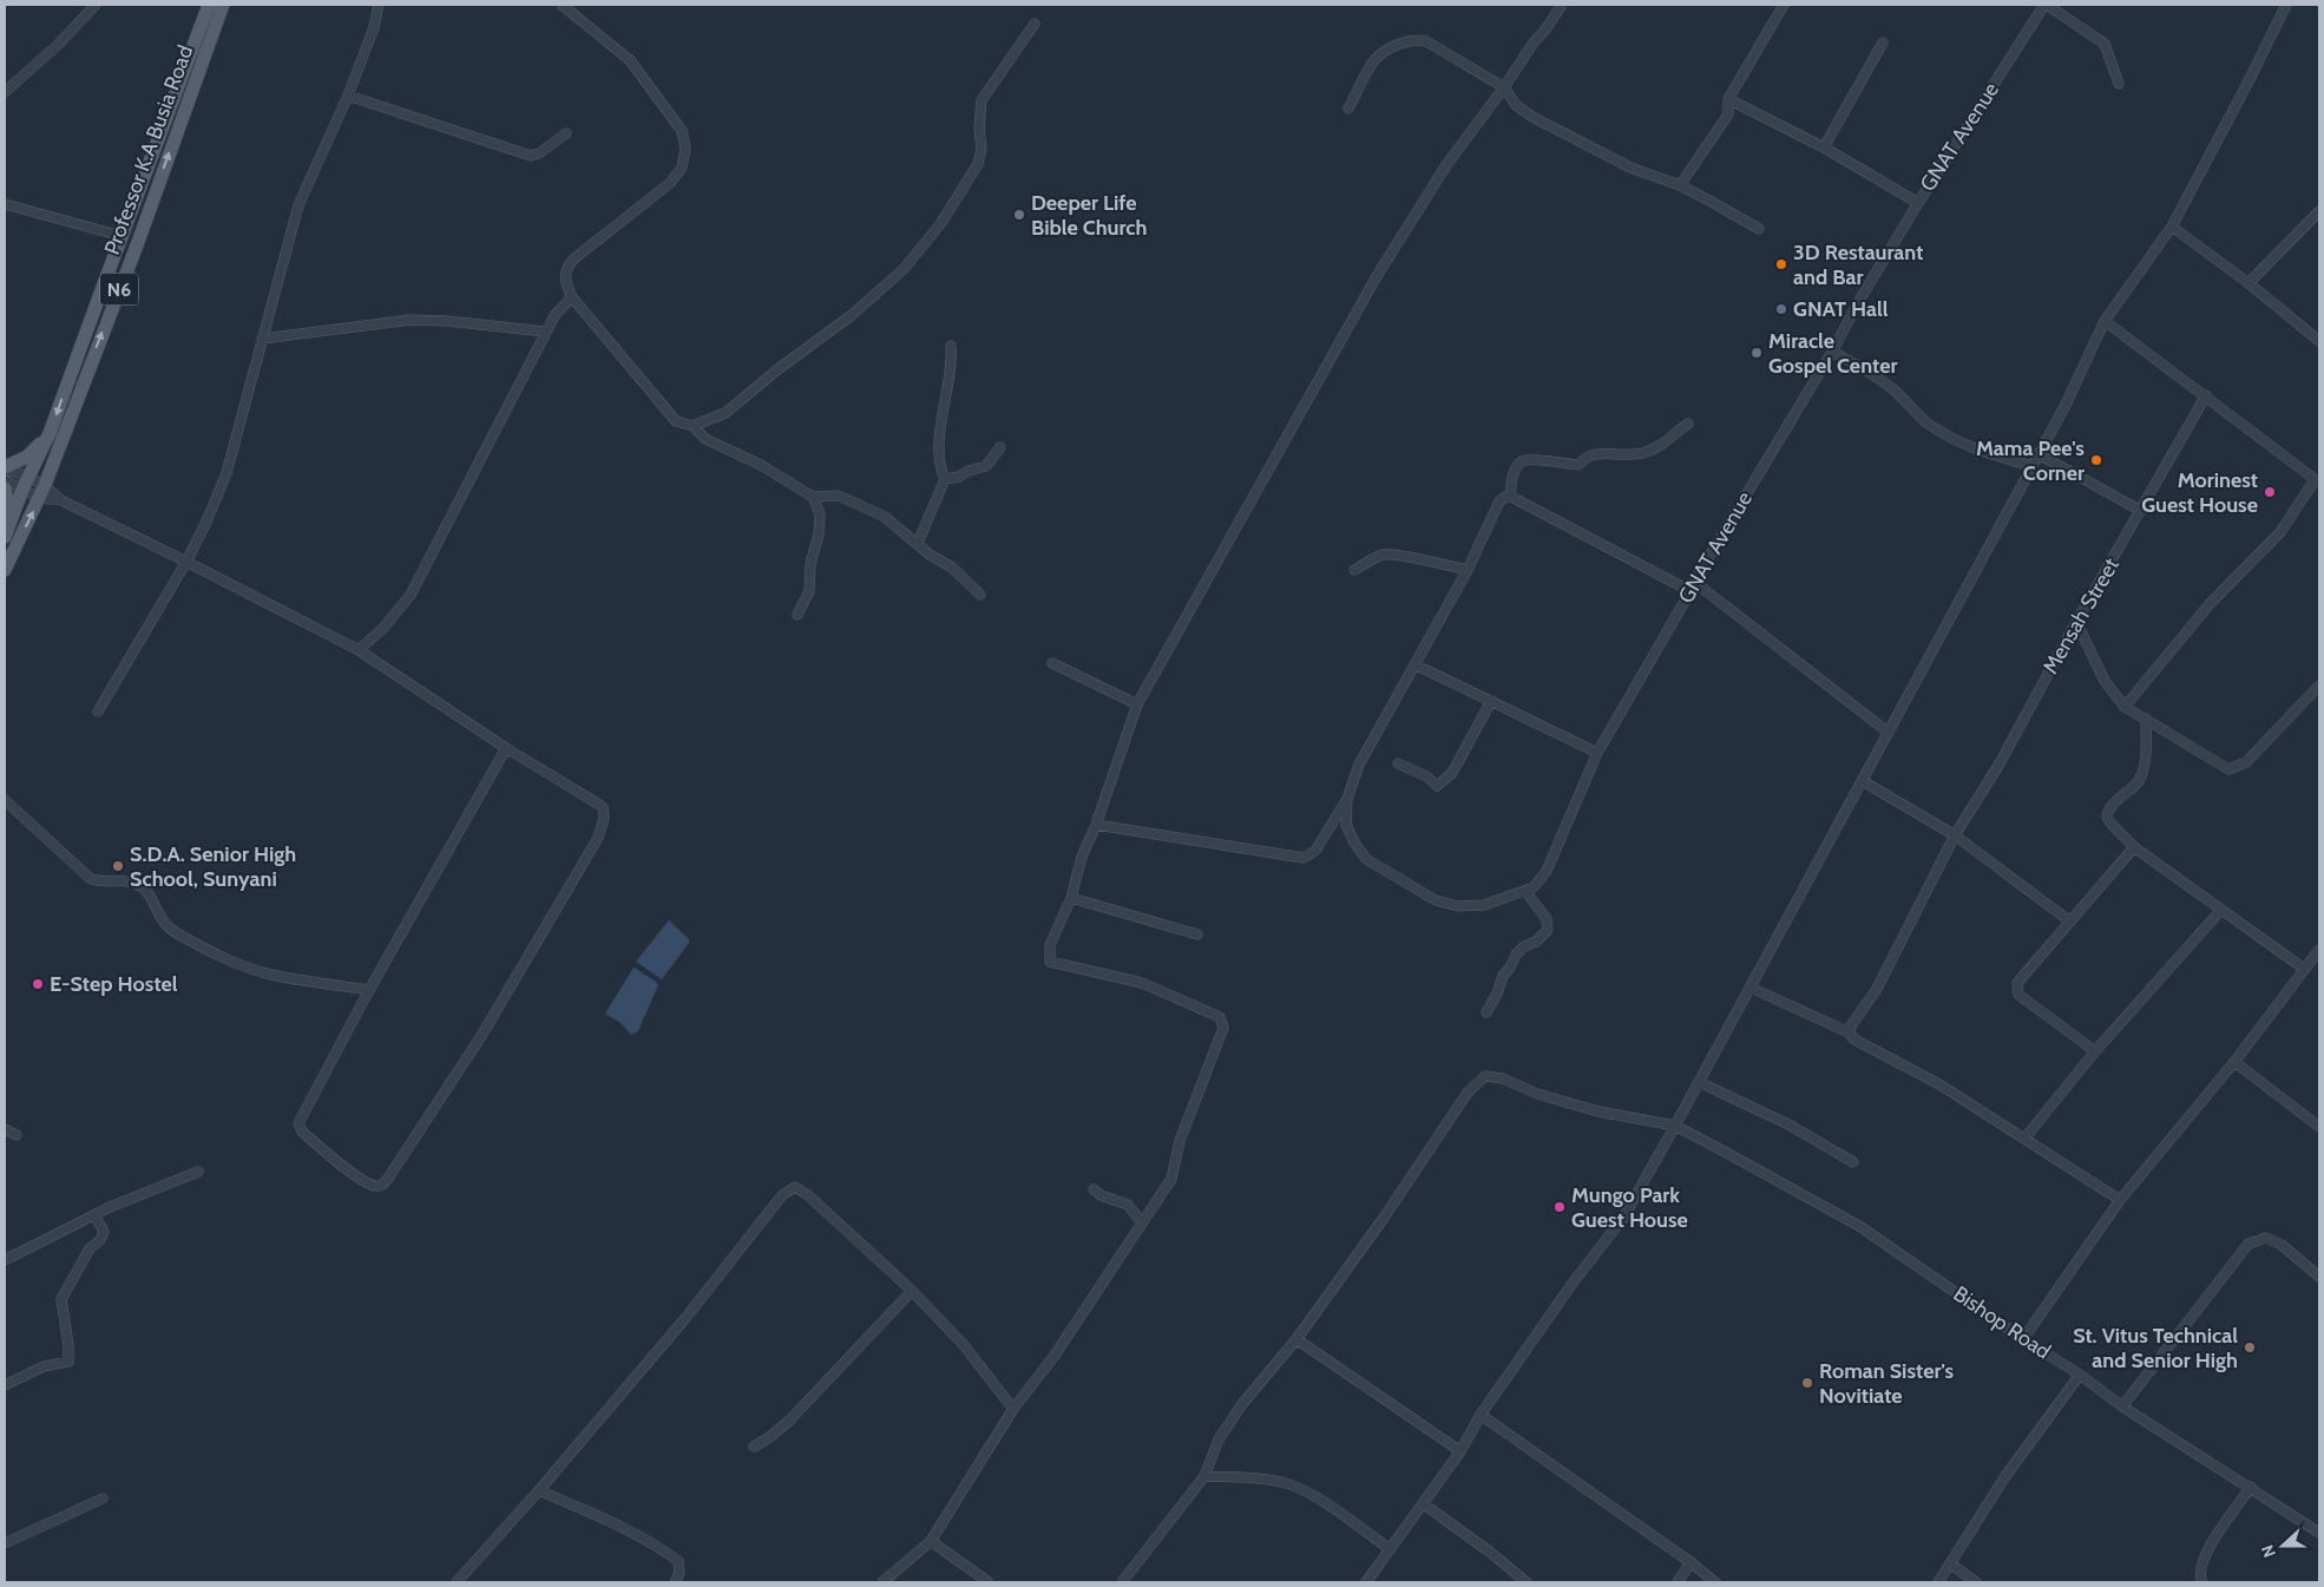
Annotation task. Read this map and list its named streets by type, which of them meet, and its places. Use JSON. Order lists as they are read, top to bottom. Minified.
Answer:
{"streets":{"main road":["Professor K.A Busia Road","N6"],"street":["GNAT Avenue","Mensah Street","Bishop Road"]},"places":["Deeper Life Bible Church","3D Restaurant and Bar","GNAT Hall","Miracle Gospel Center","Mama Pee's Corner","Morinest Guest House","S.D.A. Senior High School, Sunyani","E-Step Hostel","Mungo Park Guest House","St. Vitus Technical and Senior High","Roman Sister's Novitiate"],"north":"left"}
